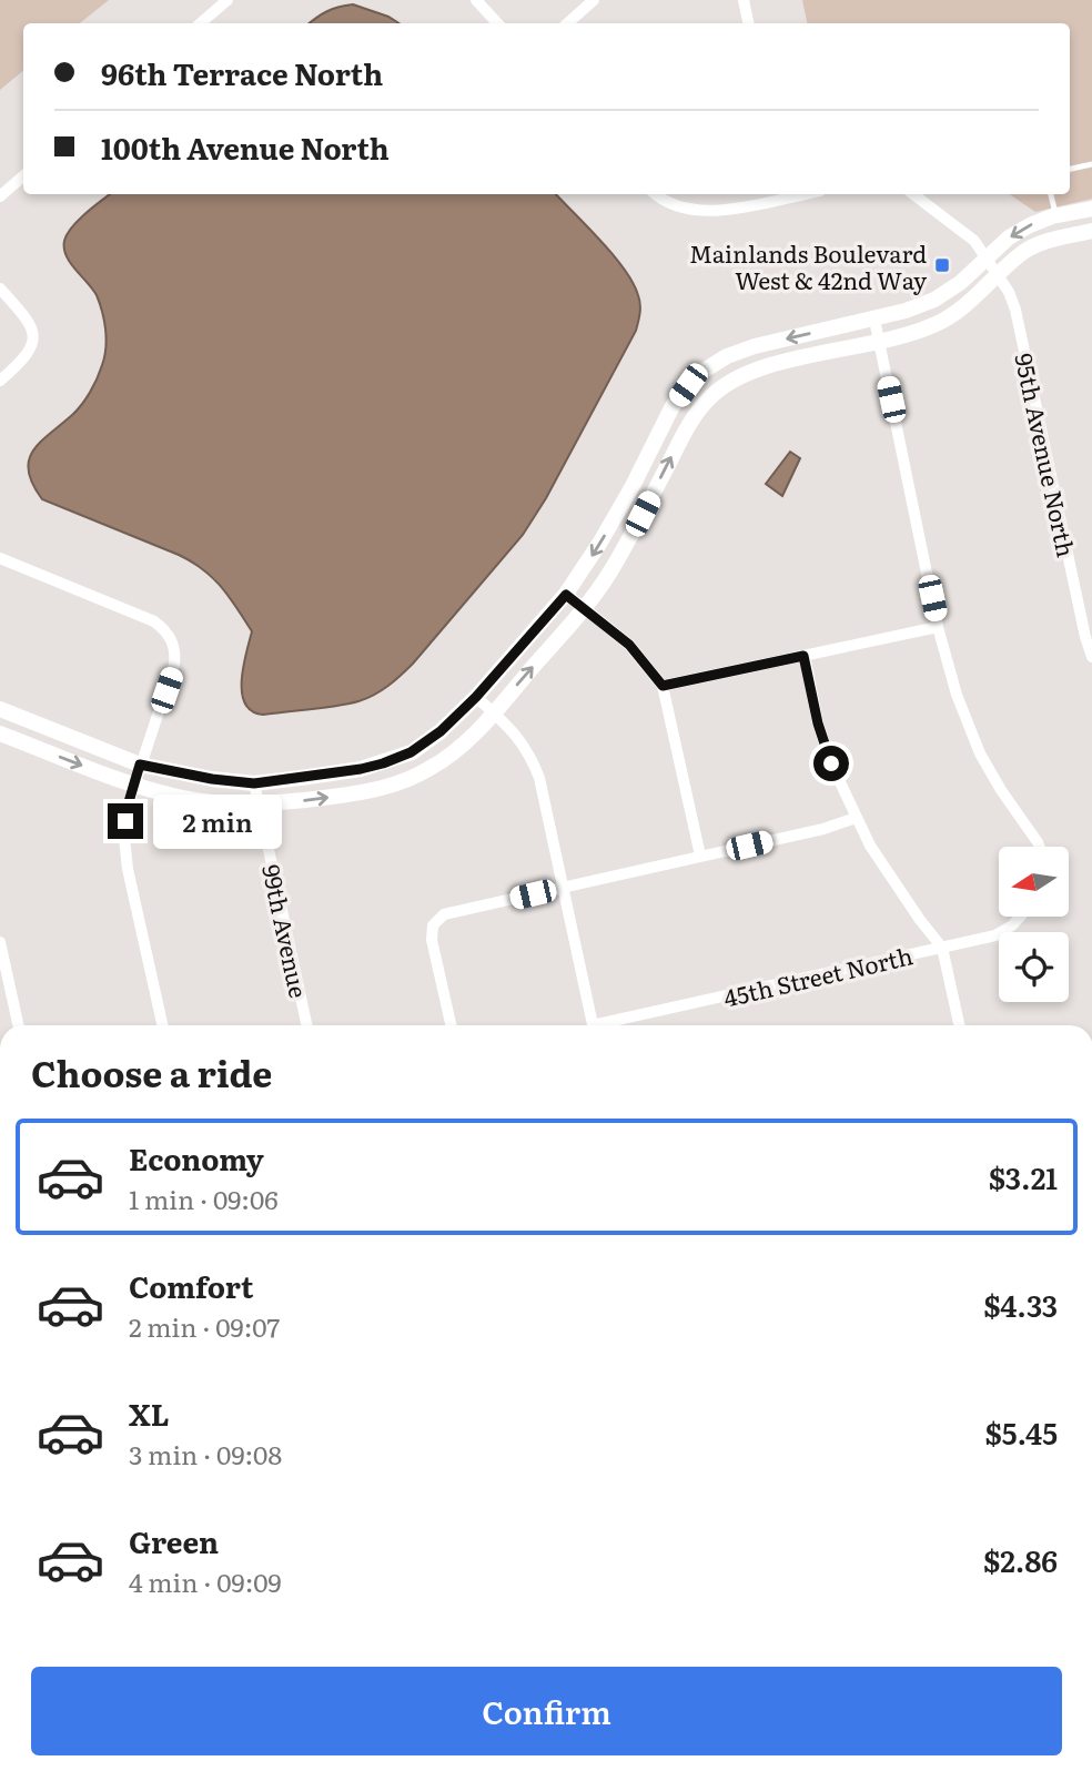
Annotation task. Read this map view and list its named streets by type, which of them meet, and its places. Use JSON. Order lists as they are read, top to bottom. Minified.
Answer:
{"streets":{"street":["95th Avenue North","99th Avenue","45th Street North"]},"places":{"transit":["Mainlands Boulevard West & 42nd Way"]},"north":"left","page":{"banner":["96th Terrace North","100th Avenue North"],"bubble":"2 min","heading":"Choose a ride","list":[{"name":"Economy","note":"1 min · 09:06","value":"$3.21"},{"name":"Comfort","note":"2 min · 09:07","value":"$4.33"},{"name":"XL","note":"3 min · 09:08","value":"$5.45"},{"name":"Green","note":"4 min · 09:09","value":"$2.86"}],"buttons":"Confirm"}}
